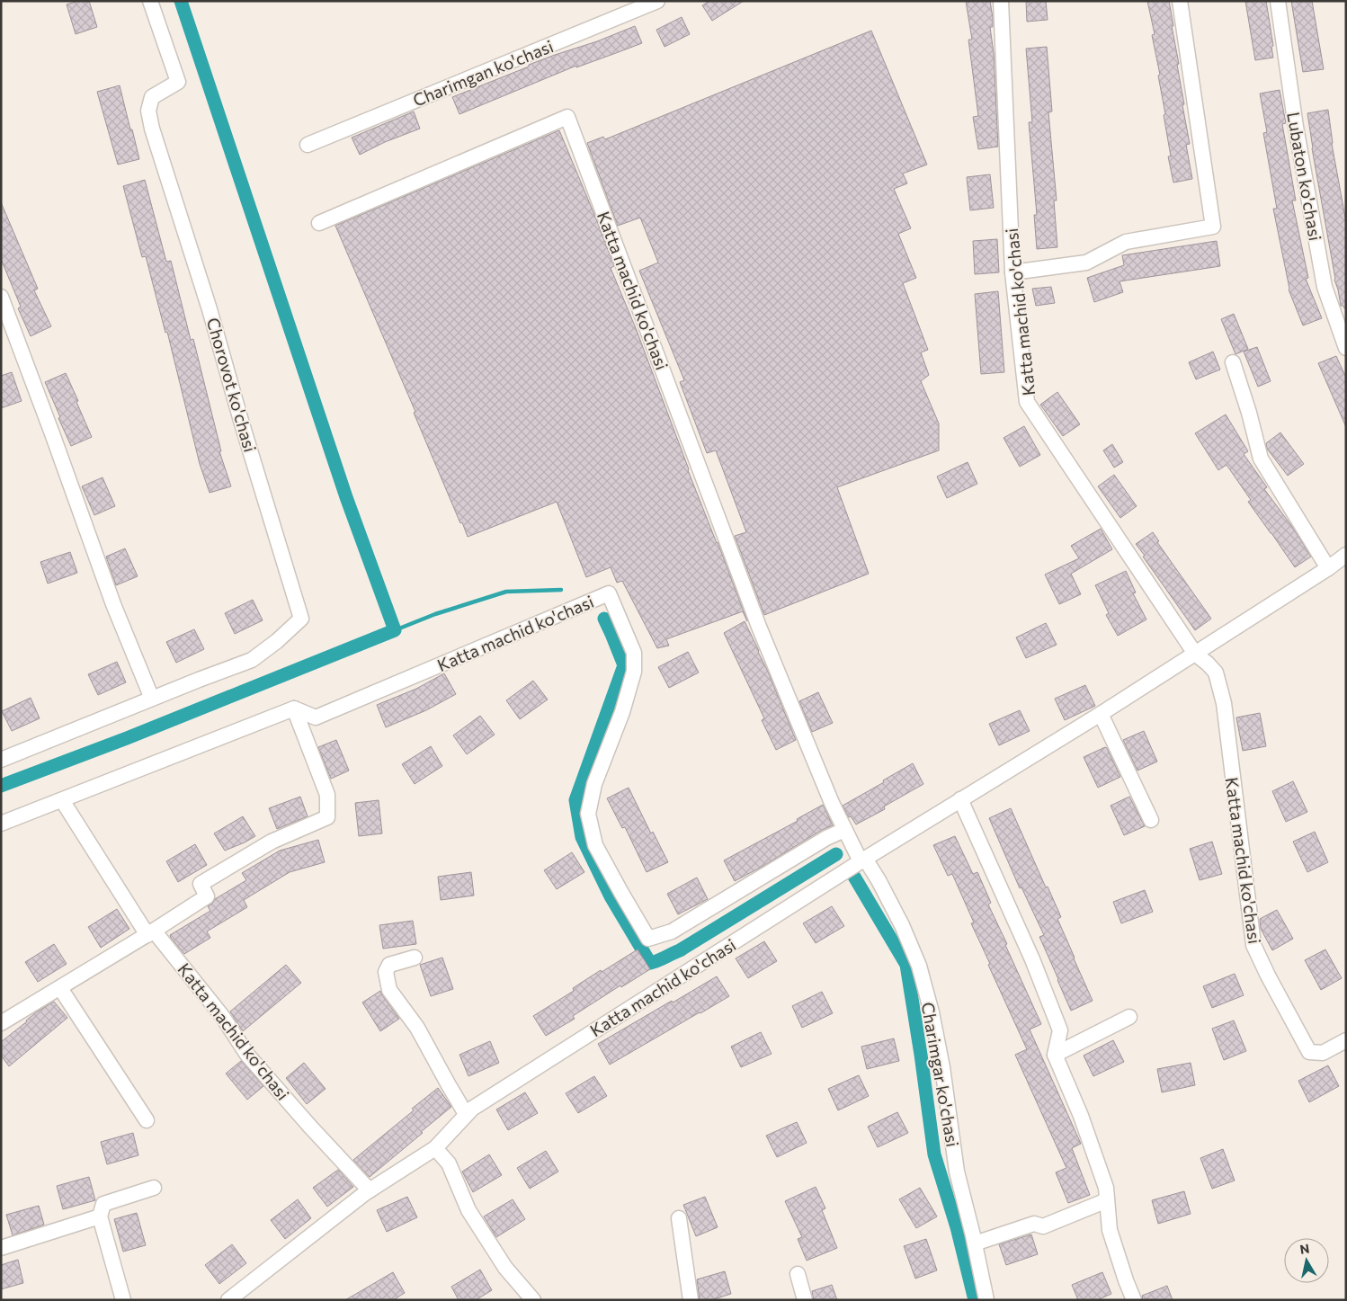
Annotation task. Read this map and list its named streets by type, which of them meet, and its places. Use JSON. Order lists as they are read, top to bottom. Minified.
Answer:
{"streets":{"street":["Charimgan ko'chasi","Lubaton ko'chasi","Katta machid ko'chasi","Chorovot ko'chasi","Charimgar ko'chasi"]},"crossings":[["Katta machid ko'chasi","Charimgar ko'chasi"]],"north":"top"}
